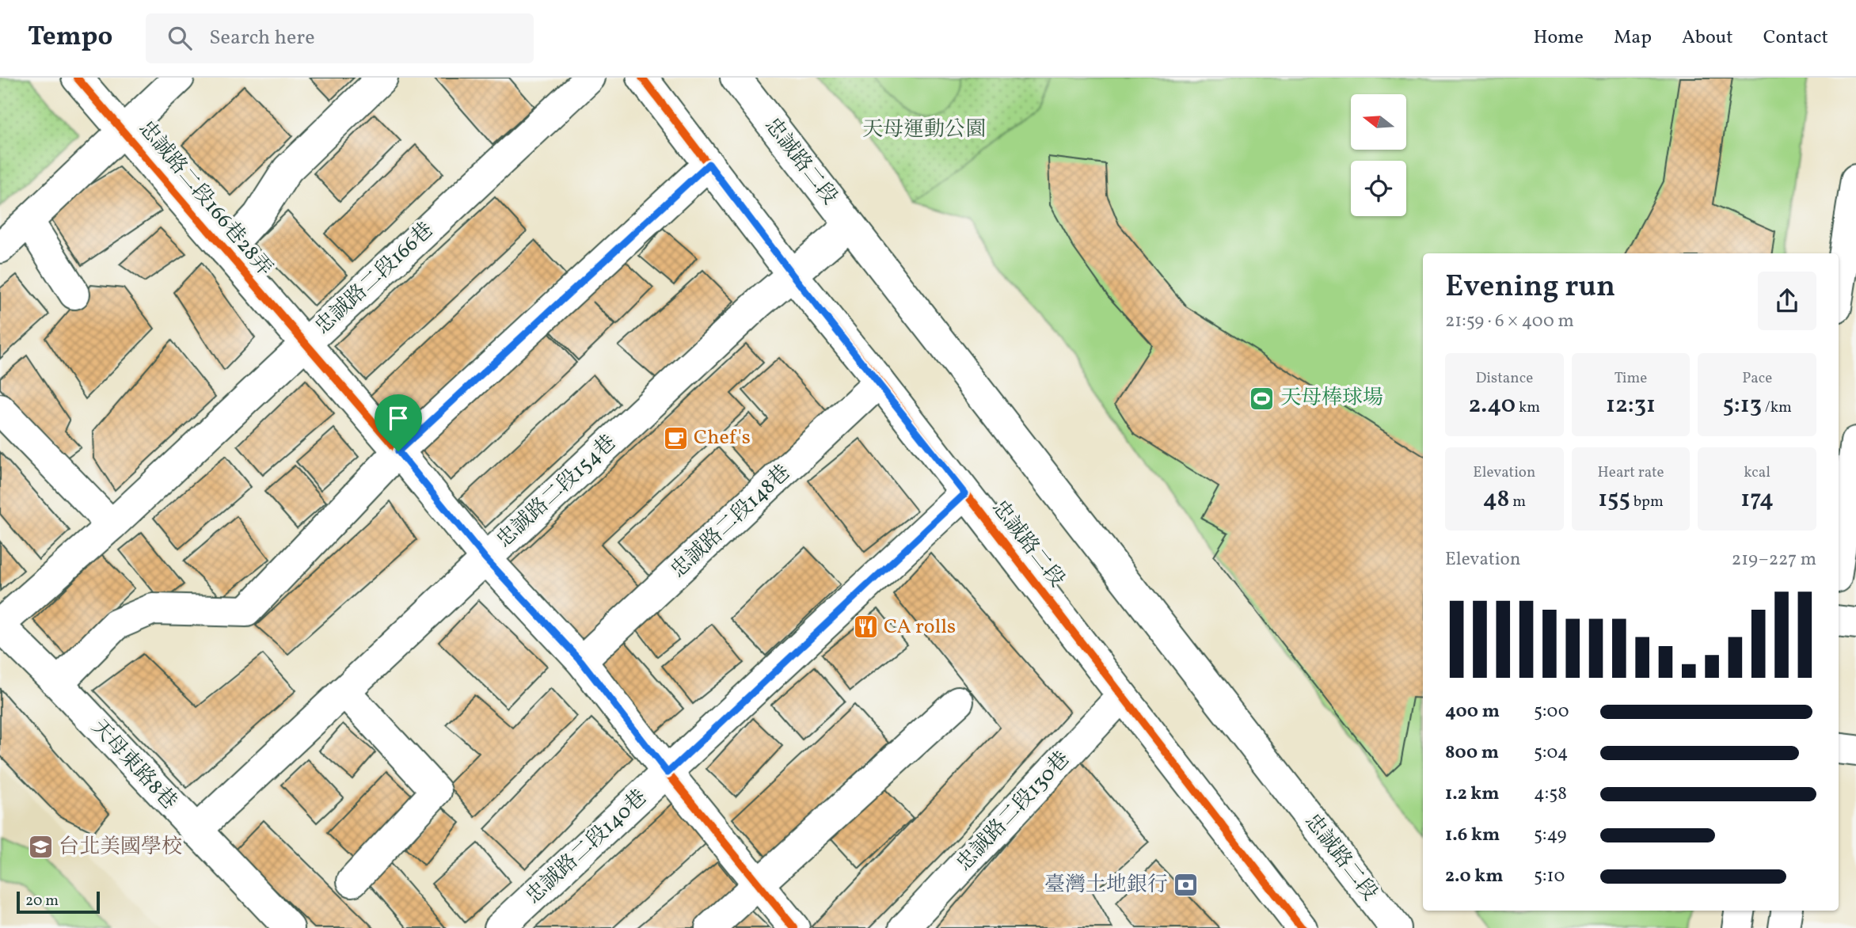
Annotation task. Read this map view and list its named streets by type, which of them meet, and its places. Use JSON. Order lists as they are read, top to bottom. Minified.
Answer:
{"streets":{"street":["忠誠路二段","忠誠路二段166巷28弄","忠誠路二段166巷","忠誠路二段154巷","忠誠路二段148巷","天母東路8巷","忠誠路二段130巷","忠誠路二段140巷"]},"crossings":[["忠誠路二段","忠誠路二段154巷"],["忠誠路二段","忠誠路二段148巷"],["忠誠路二段","忠誠路二段130巷"],["忠誠路二段","忠誠路二段140巷"],["忠誠路二段166巷28弄","忠誠路二段166巷"],["忠誠路二段166巷28弄","忠誠路二段154巷"],["忠誠路二段166巷28弄","忠誠路二段148巷"],["忠誠路二段166巷28弄","忠誠路二段140巷"],["忠誠路二段166巷","天母東路8巷"],["忠誠路二段154巷","天母東路8巷"]],"parks":["天母運動公園"],"places":{"sports":["天母棒球場"],"cafe":["Chef's"],"restaurant":["CA rolls"],"school or university":["台北美國學校"],"bank":["臺灣土地銀行"]},"scale_bar":"20 m","north":"left","page":{"header":"Tempo","search":"Search here","nav":["Home","Map","About","Contact"],"heading":["Evening run","21:59 · 6 × 400 m"],"stats":[["Distance","2.40 km"],["Time","12:31"],["Pace","5:13 /km"],["Elevation","48 m"],["Heart rate","155 bpm"],["kcal","174"]],"chart":["Elevation","219–227 m"],"list":[{"name":"400 m","note":"5:00"},{"name":"800 m","note":"5:04"},{"name":"1.2 km","note":"4:58"},{"name":"1.6 km","note":"5:49"},{"name":"2.0 km","note":"5:10"}],"scale":"20 m"}}
